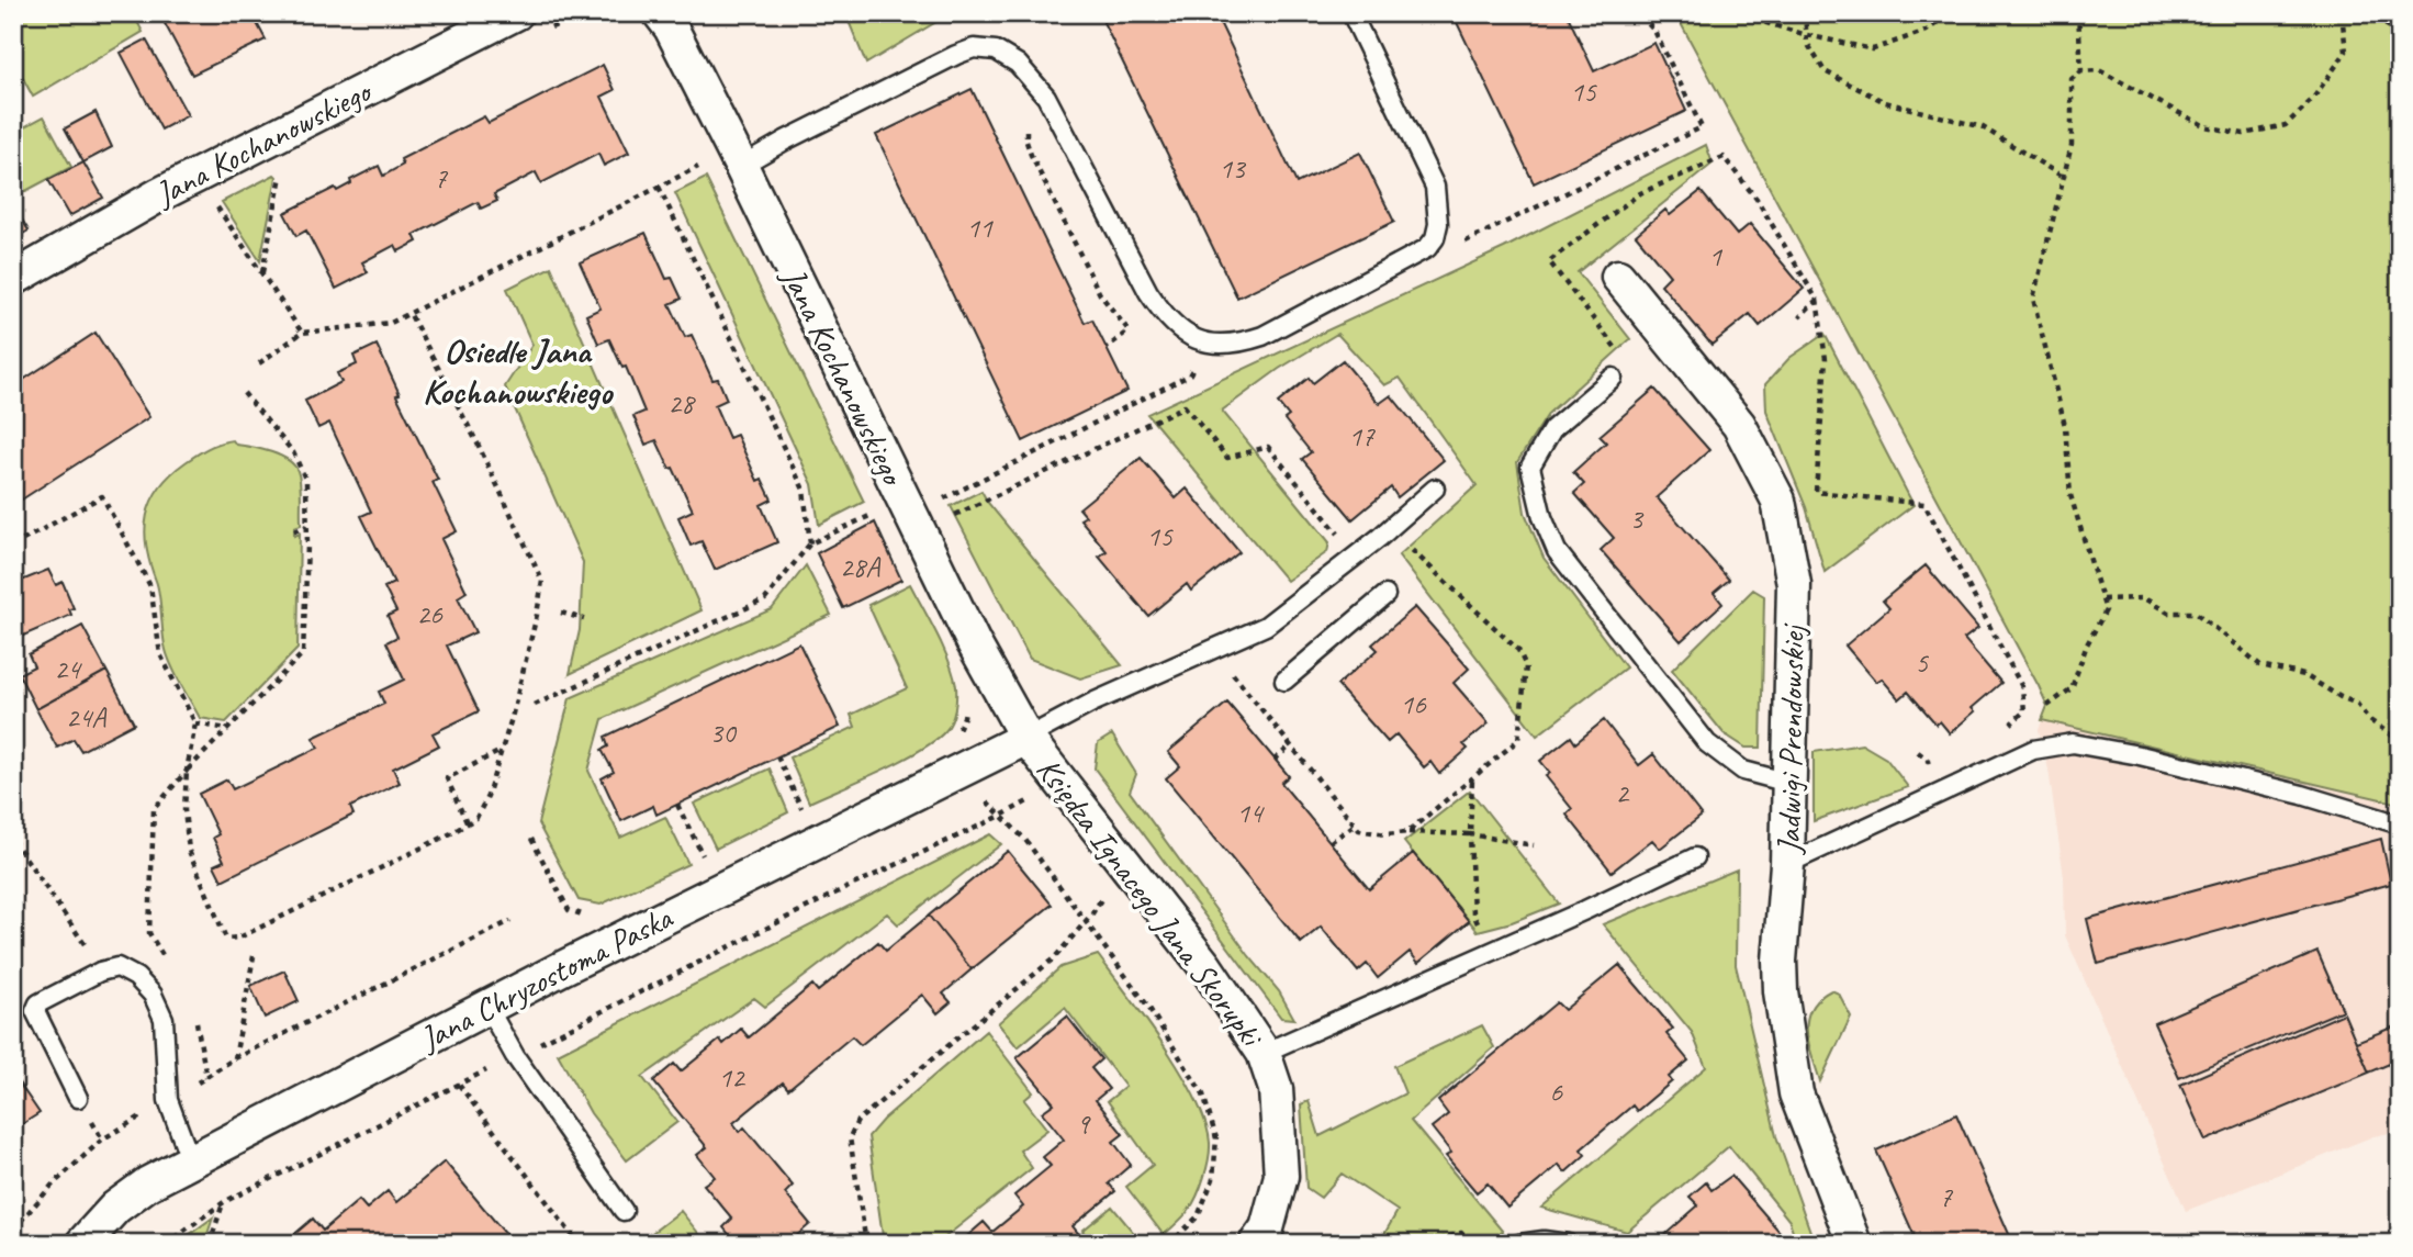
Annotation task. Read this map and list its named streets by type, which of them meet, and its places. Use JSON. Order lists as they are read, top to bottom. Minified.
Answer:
{"streets":{"street":["Jana Kochanowskiego","Jadwigi Prendowskiej","Księdza Ignacego Jana Skorupki","Jana Chryzostoma Paska"]},"crossings":[["Jana Kochanowskiego","Księdza Ignacego Jana Skorupki"],["Jana Kochanowskiego","Jana Chryzostoma Paska"],["Księdza Ignacego Jana Skorupki","Jana Chryzostoma Paska"]],"districts":["Osiedle Jana Kochanowskiego"],"house_numbers":["15","13","7","11","1","28","17","3","15","28A","26","5","24","16","24A","30","2","14","12","6","9","7"]}
